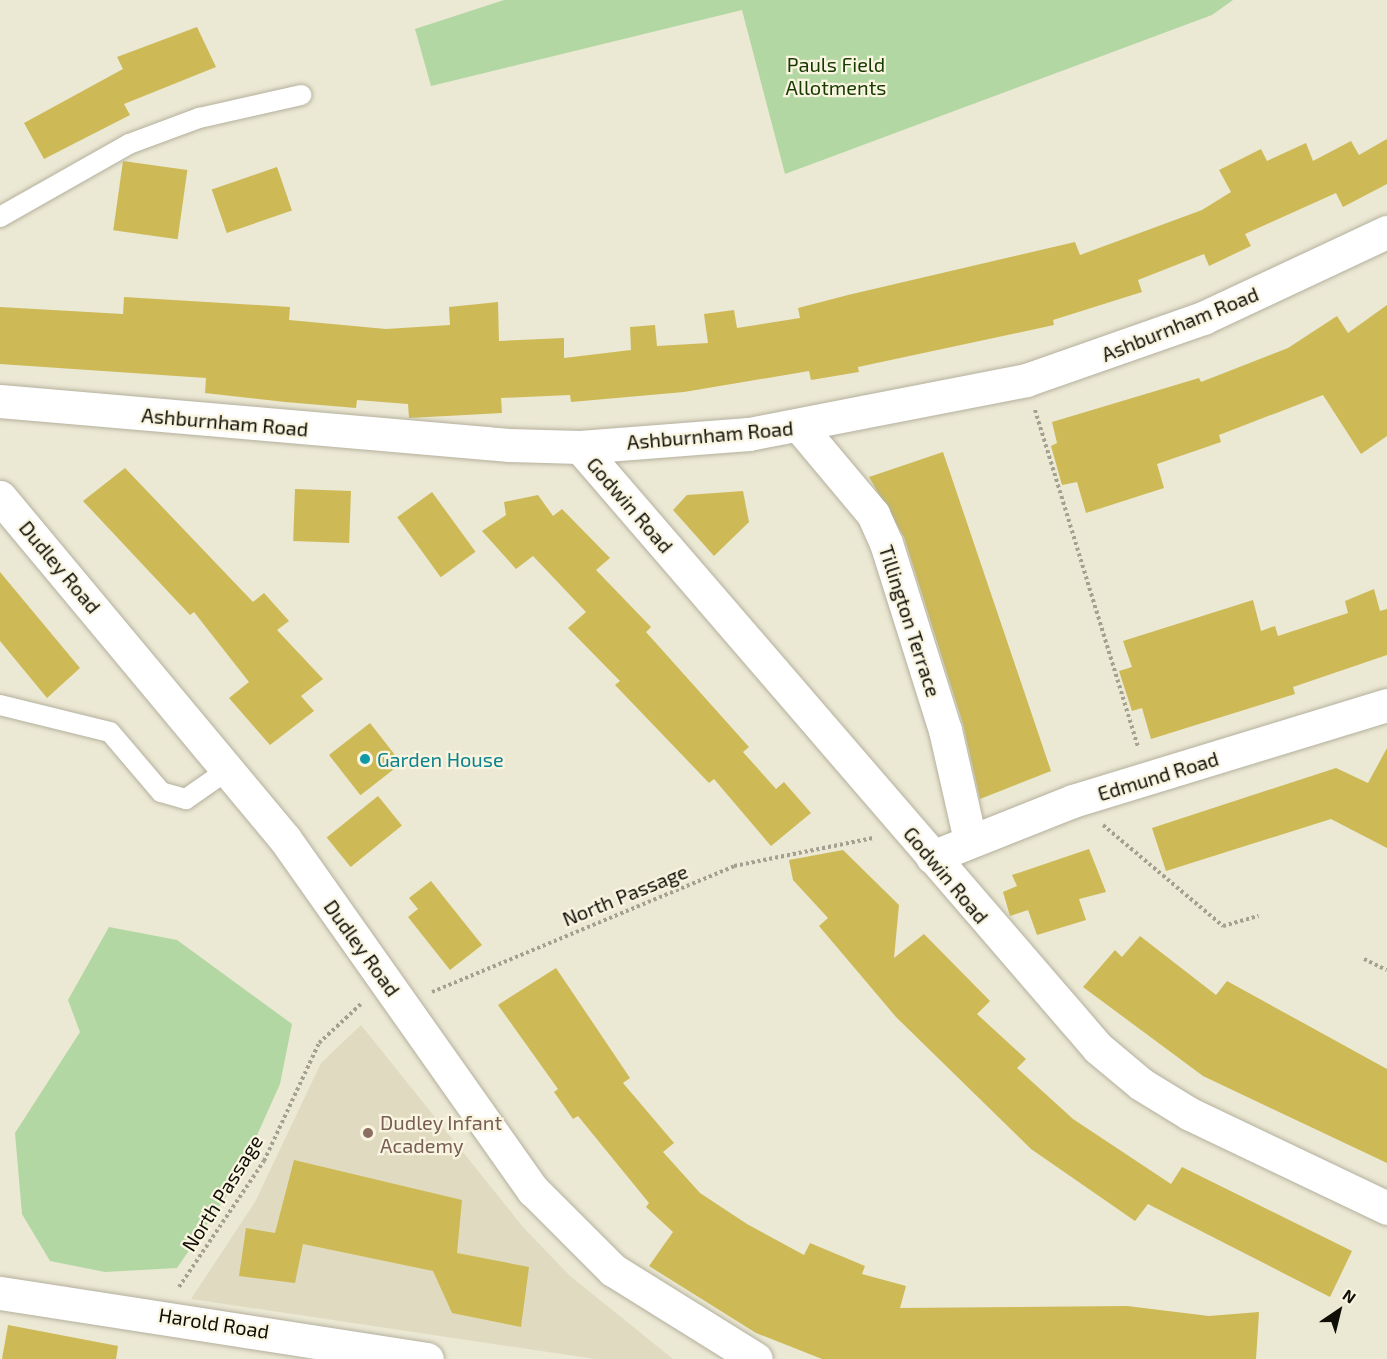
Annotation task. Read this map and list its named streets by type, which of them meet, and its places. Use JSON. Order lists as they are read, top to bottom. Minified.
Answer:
{"streets":{"street":["Ashburnham Road","Godwin Road","Dudley Road","Tillington Terrace","Edmund Road","Harold Road"],"path":["North Passage"]},"crossings":[["Ashburnham Road","Godwin Road"],["Ashburnham Road","Tillington Terrace"],["Godwin Road","Edmund Road"],["Godwin Road","North Passage"],["Tillington Terrace","Edmund Road"],["North Passage","Harold Road"]],"parks":["Pauls Field Allotments"],"places":["Garden House","Dudley Infant Academy"],"north":"top right"}
